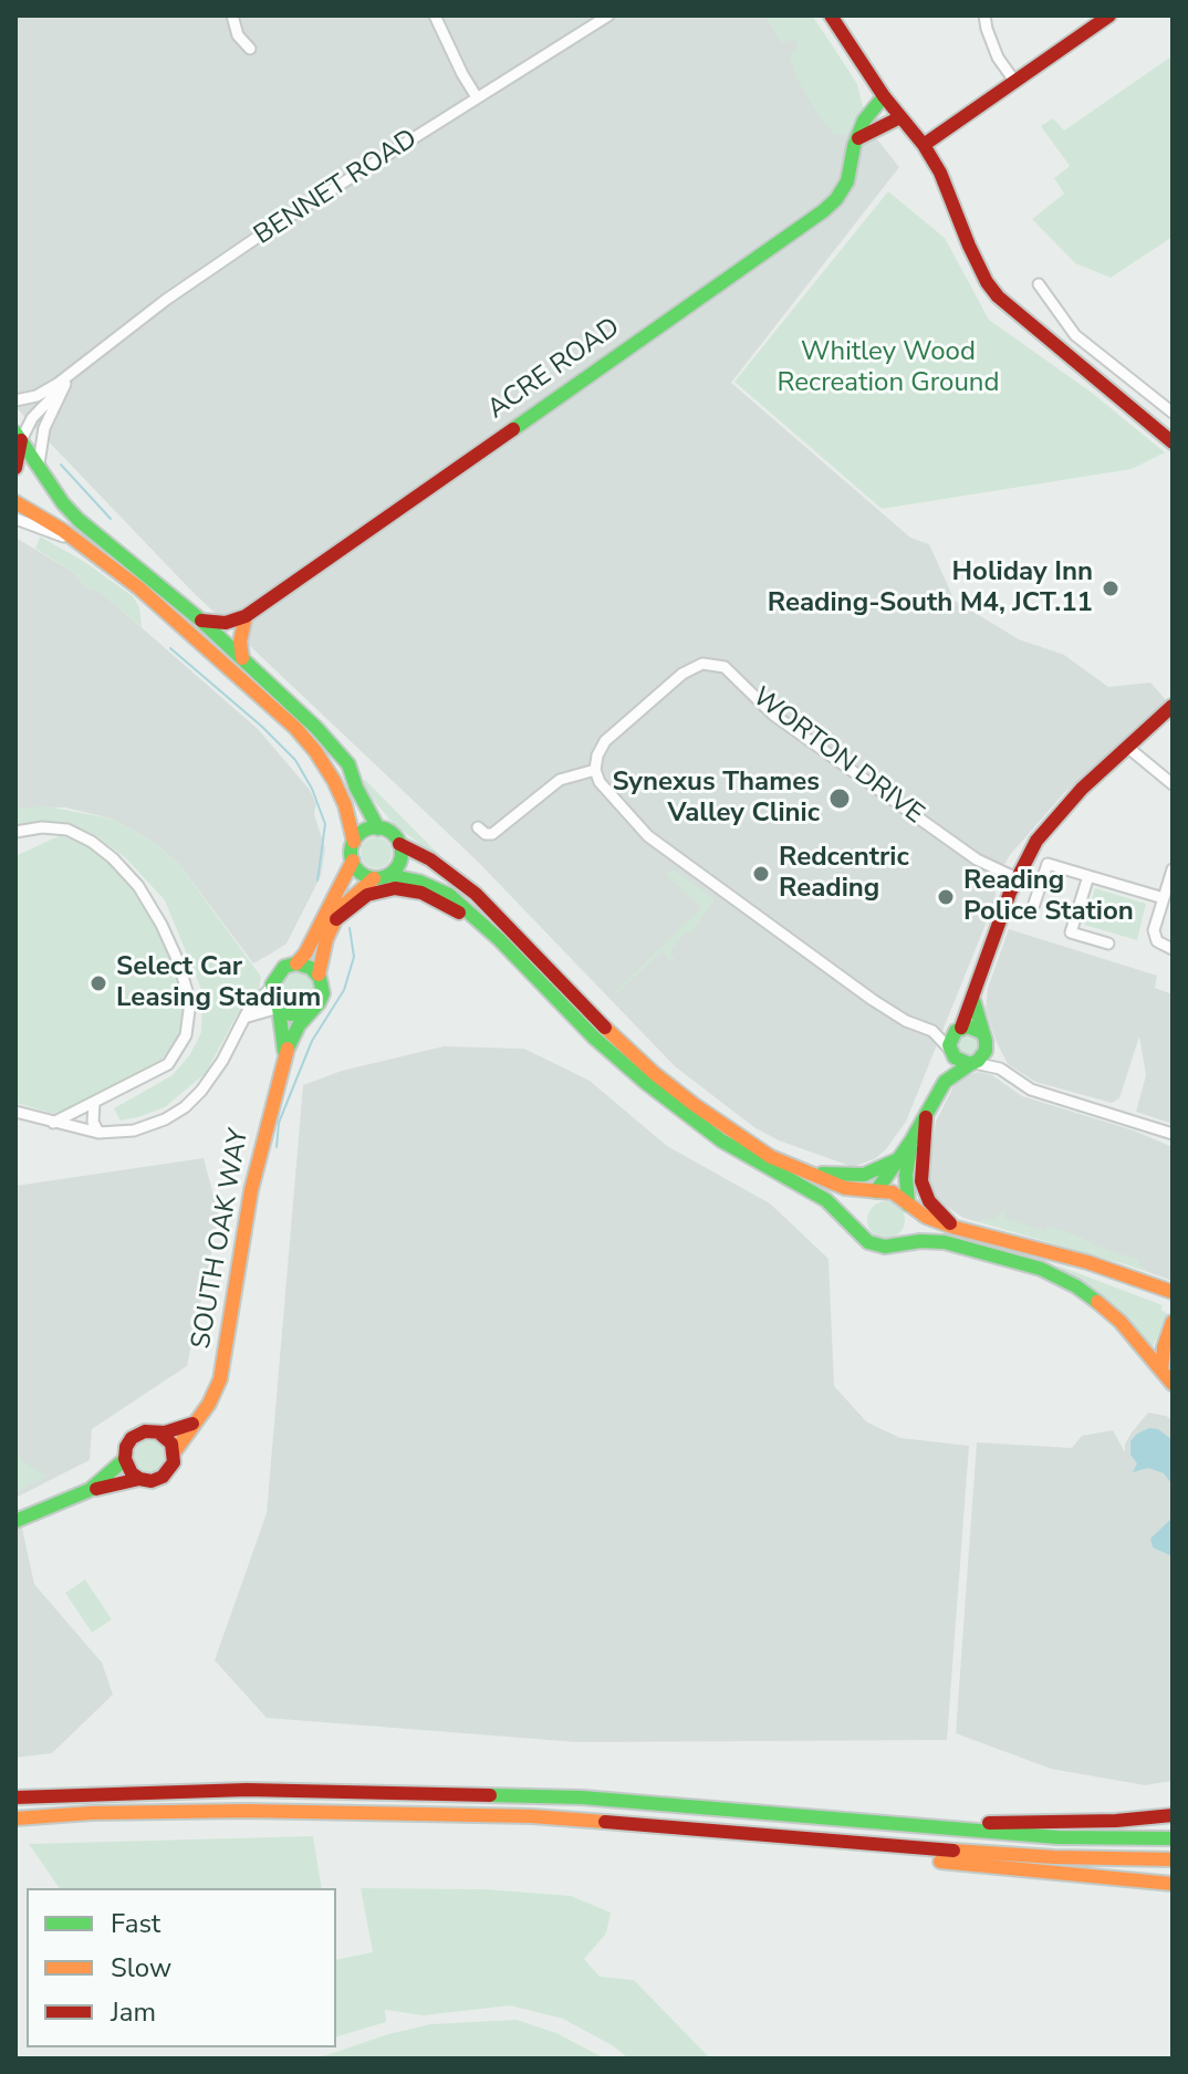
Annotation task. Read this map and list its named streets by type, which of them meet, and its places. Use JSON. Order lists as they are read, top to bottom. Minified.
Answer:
{"streets":{"main road":["ACRE ROAD","SOUTH OAK WAY"],"street":["BENNET ROAD","WORTON DRIVE"]},"parks":["Whitley Wood Recreation Ground"],"places":["Holiday Inn Reading-South M4, JCT.11","Synexus Thames Valley Clinic","Redcentric Reading","Reading Police Station","Select Car Leasing Stadium"],"legend":["Fast","Slow","Jam"]}
